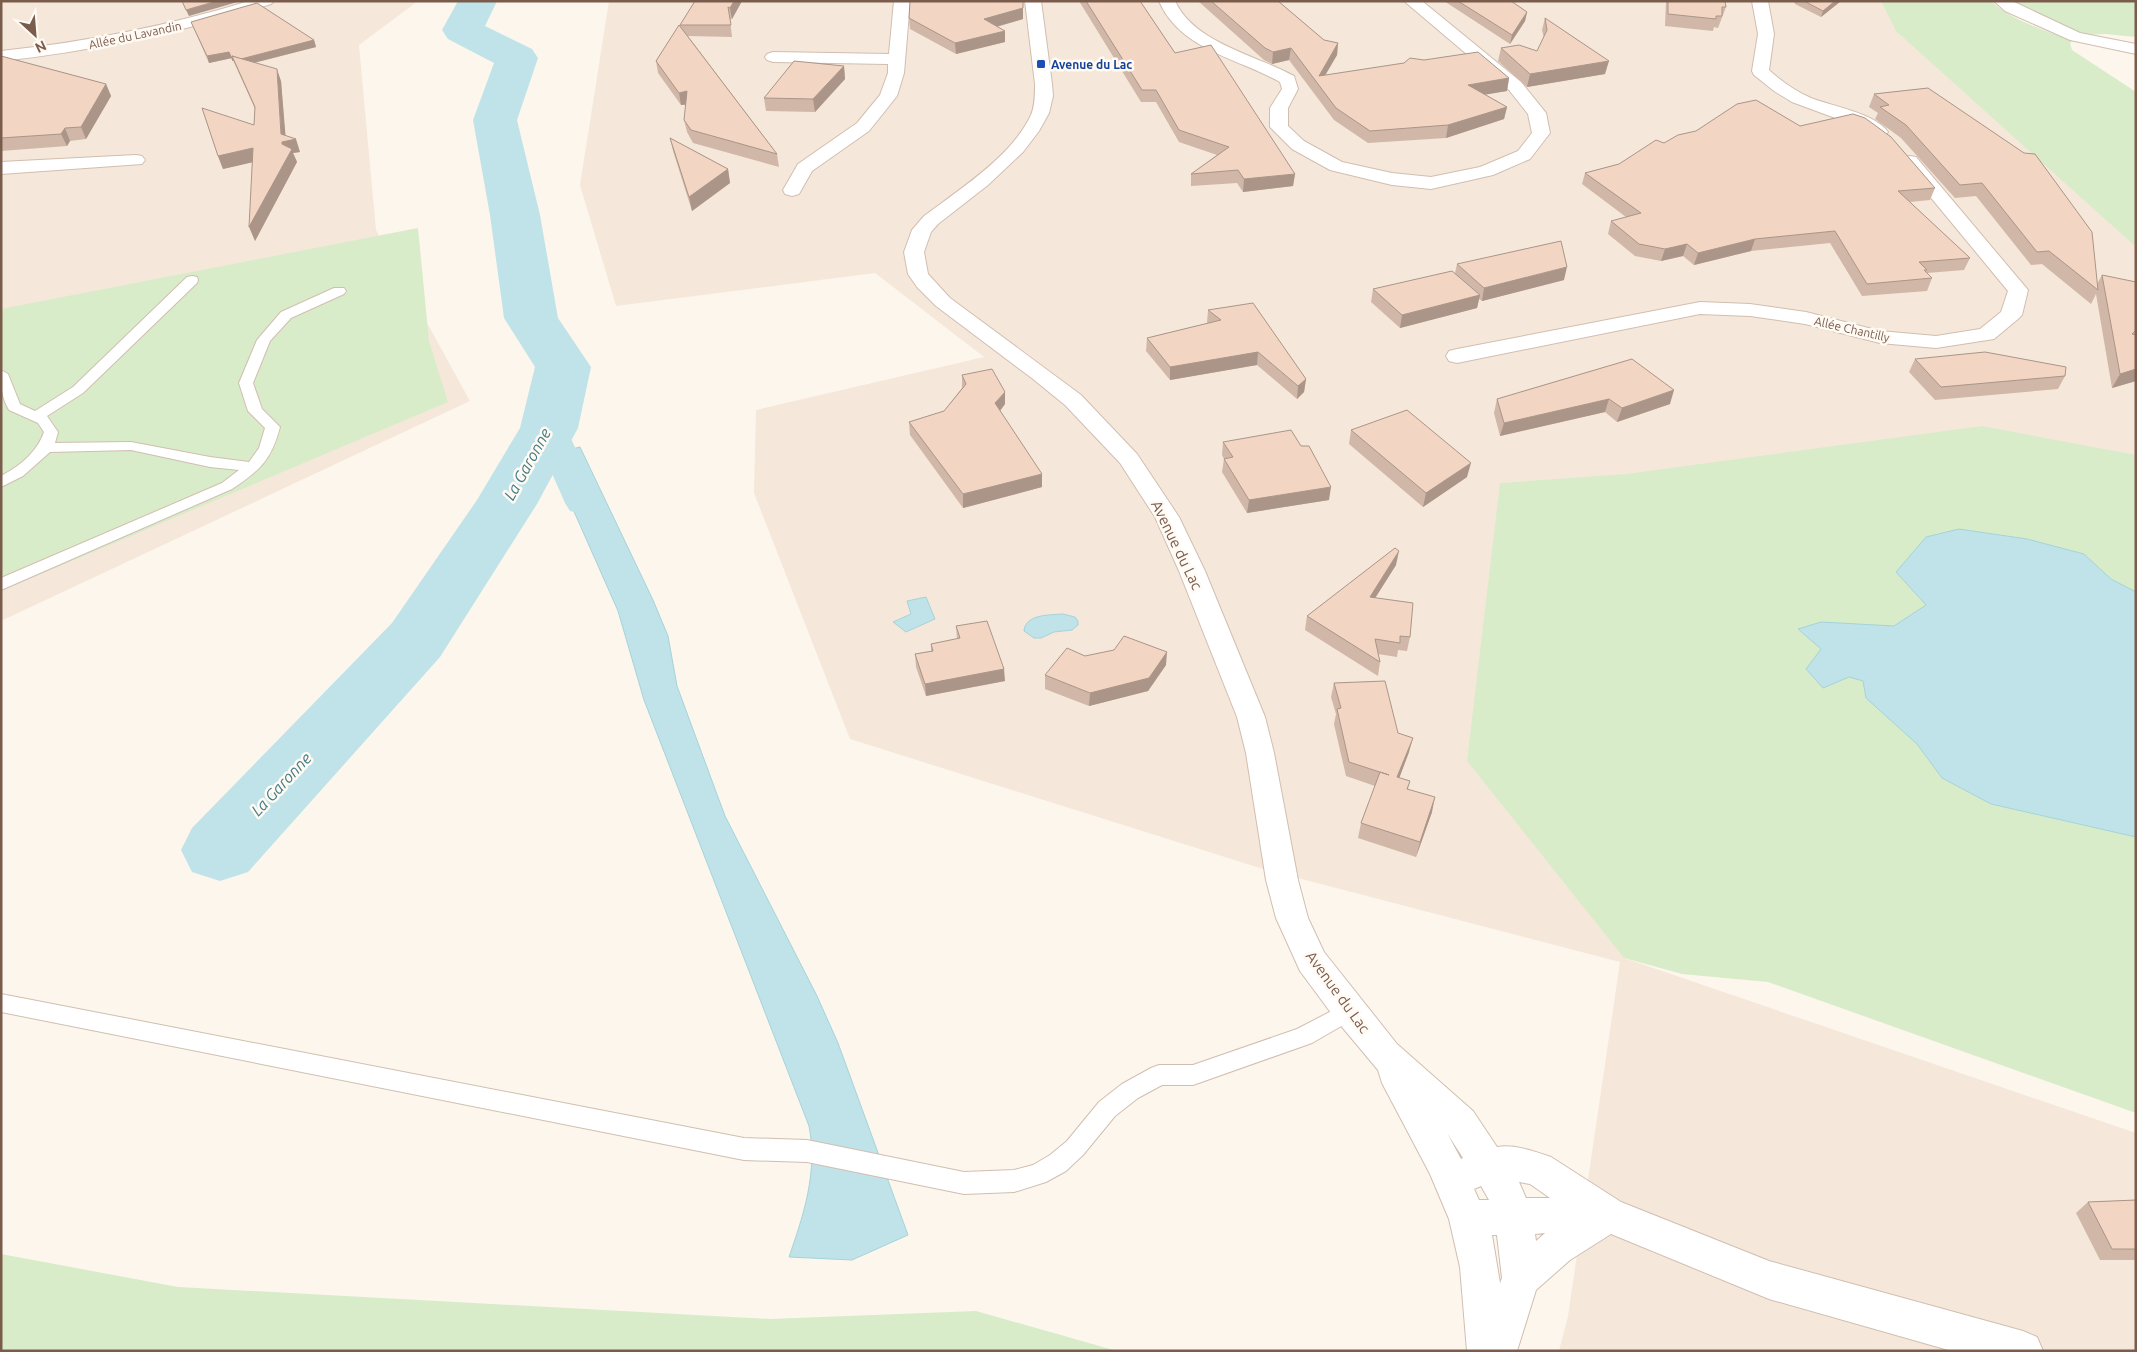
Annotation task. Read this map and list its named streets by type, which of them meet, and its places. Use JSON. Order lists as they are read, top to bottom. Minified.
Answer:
{"streets":{"street":["Allée du Lavandin","Allée Chantilly","Avenue du Lac"]},"water":["La Garonne"],"places":{"transit":["Avenue du Lac"]},"north":"bottom right"}
